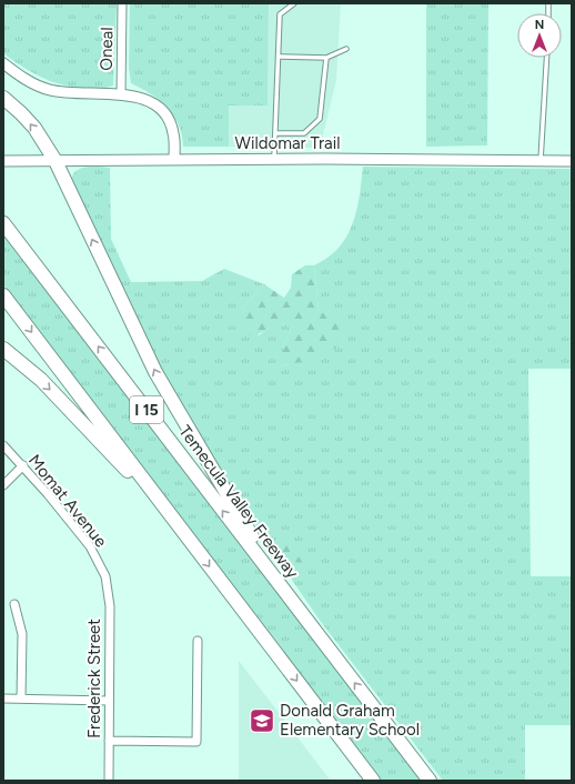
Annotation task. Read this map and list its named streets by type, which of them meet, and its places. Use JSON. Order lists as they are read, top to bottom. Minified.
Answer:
{"streets":{"highway":["I 15","Temecula Valley Freeway"],"main road":["Wildomar Trail"],"street":["Oneal","Momat Avenue","Frederick Street"]},"crossings":[["Momat Avenue","Frederick Street"]],"places":{"school or university":["Donald Graham Elementary School"]},"north":"top"}
